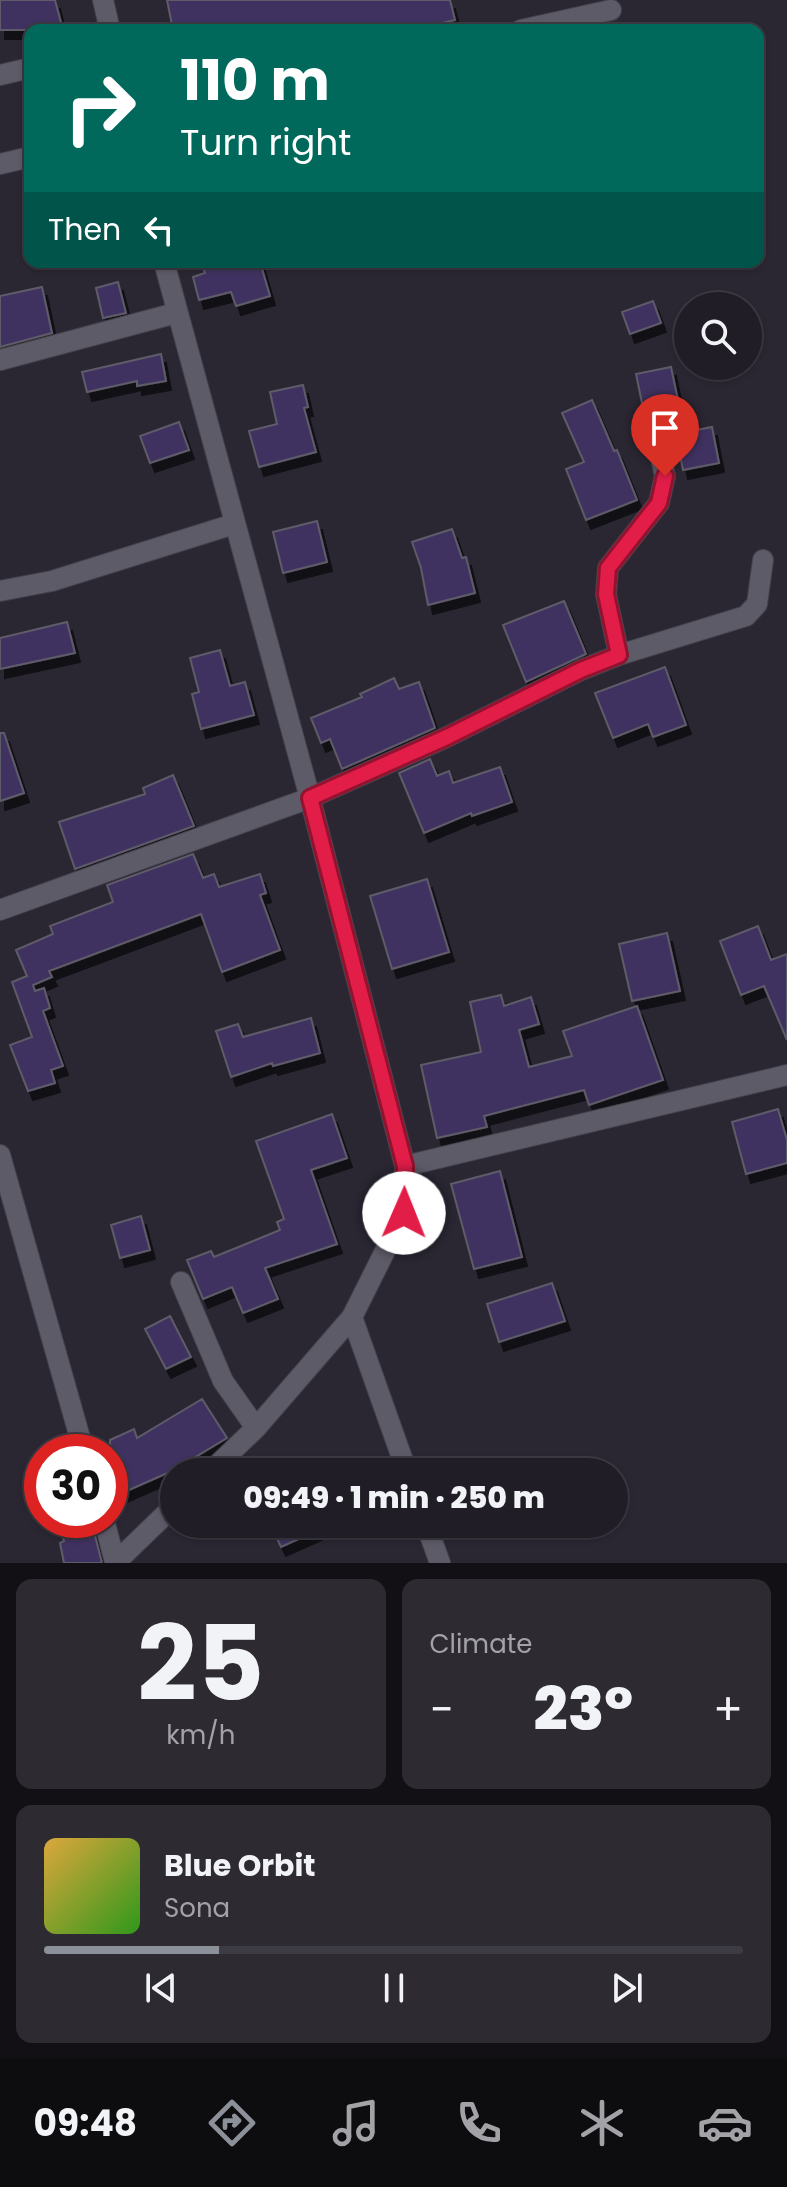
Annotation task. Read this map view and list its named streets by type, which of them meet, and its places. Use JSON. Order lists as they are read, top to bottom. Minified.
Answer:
{"page":{"turn":["110 m","Turn right"],"then":"Then","limit":"30","trip":"09:49 · 1 min · 250 m","tile":[["25","km/h"],"Climate"],"heat":["−","23°","+"],"song":["Blue Orbit","Sona"],"tabs":"09:48"}}
